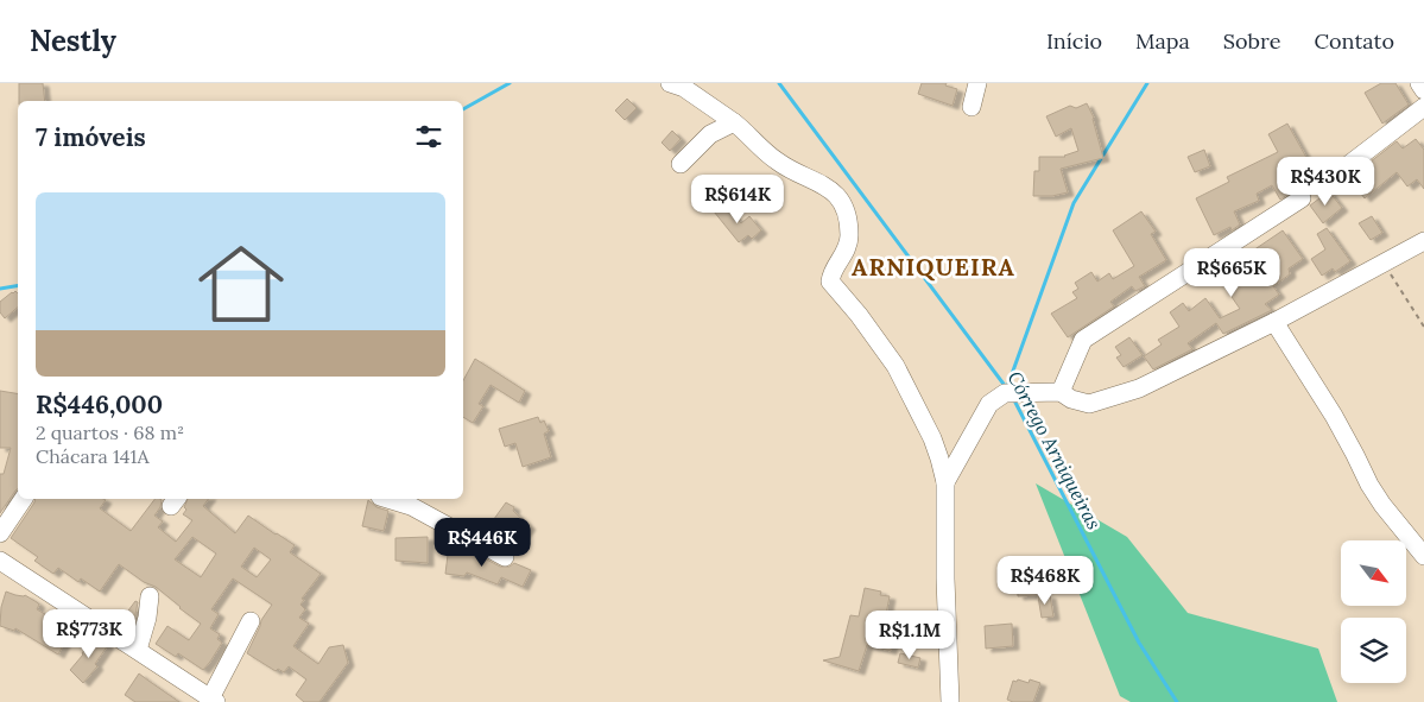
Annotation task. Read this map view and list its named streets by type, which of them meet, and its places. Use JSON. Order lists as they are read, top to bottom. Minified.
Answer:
{"districts":["ARNIQUEIRA"],"water":["Córrego Arniqueiras"],"north":"bottom right","page":{"header":"Nestly","nav":["Início","Mapa","Sobre","Contato"],"heading":"7 imóveis","price":["R$430K","R$614K","R$665K","R$446K","R$468K","R$773K","R$1.1M"],"list":[{"name":"R$446,000","note":"2 quartos · 68 m² · Chácara 141A"}]}}
